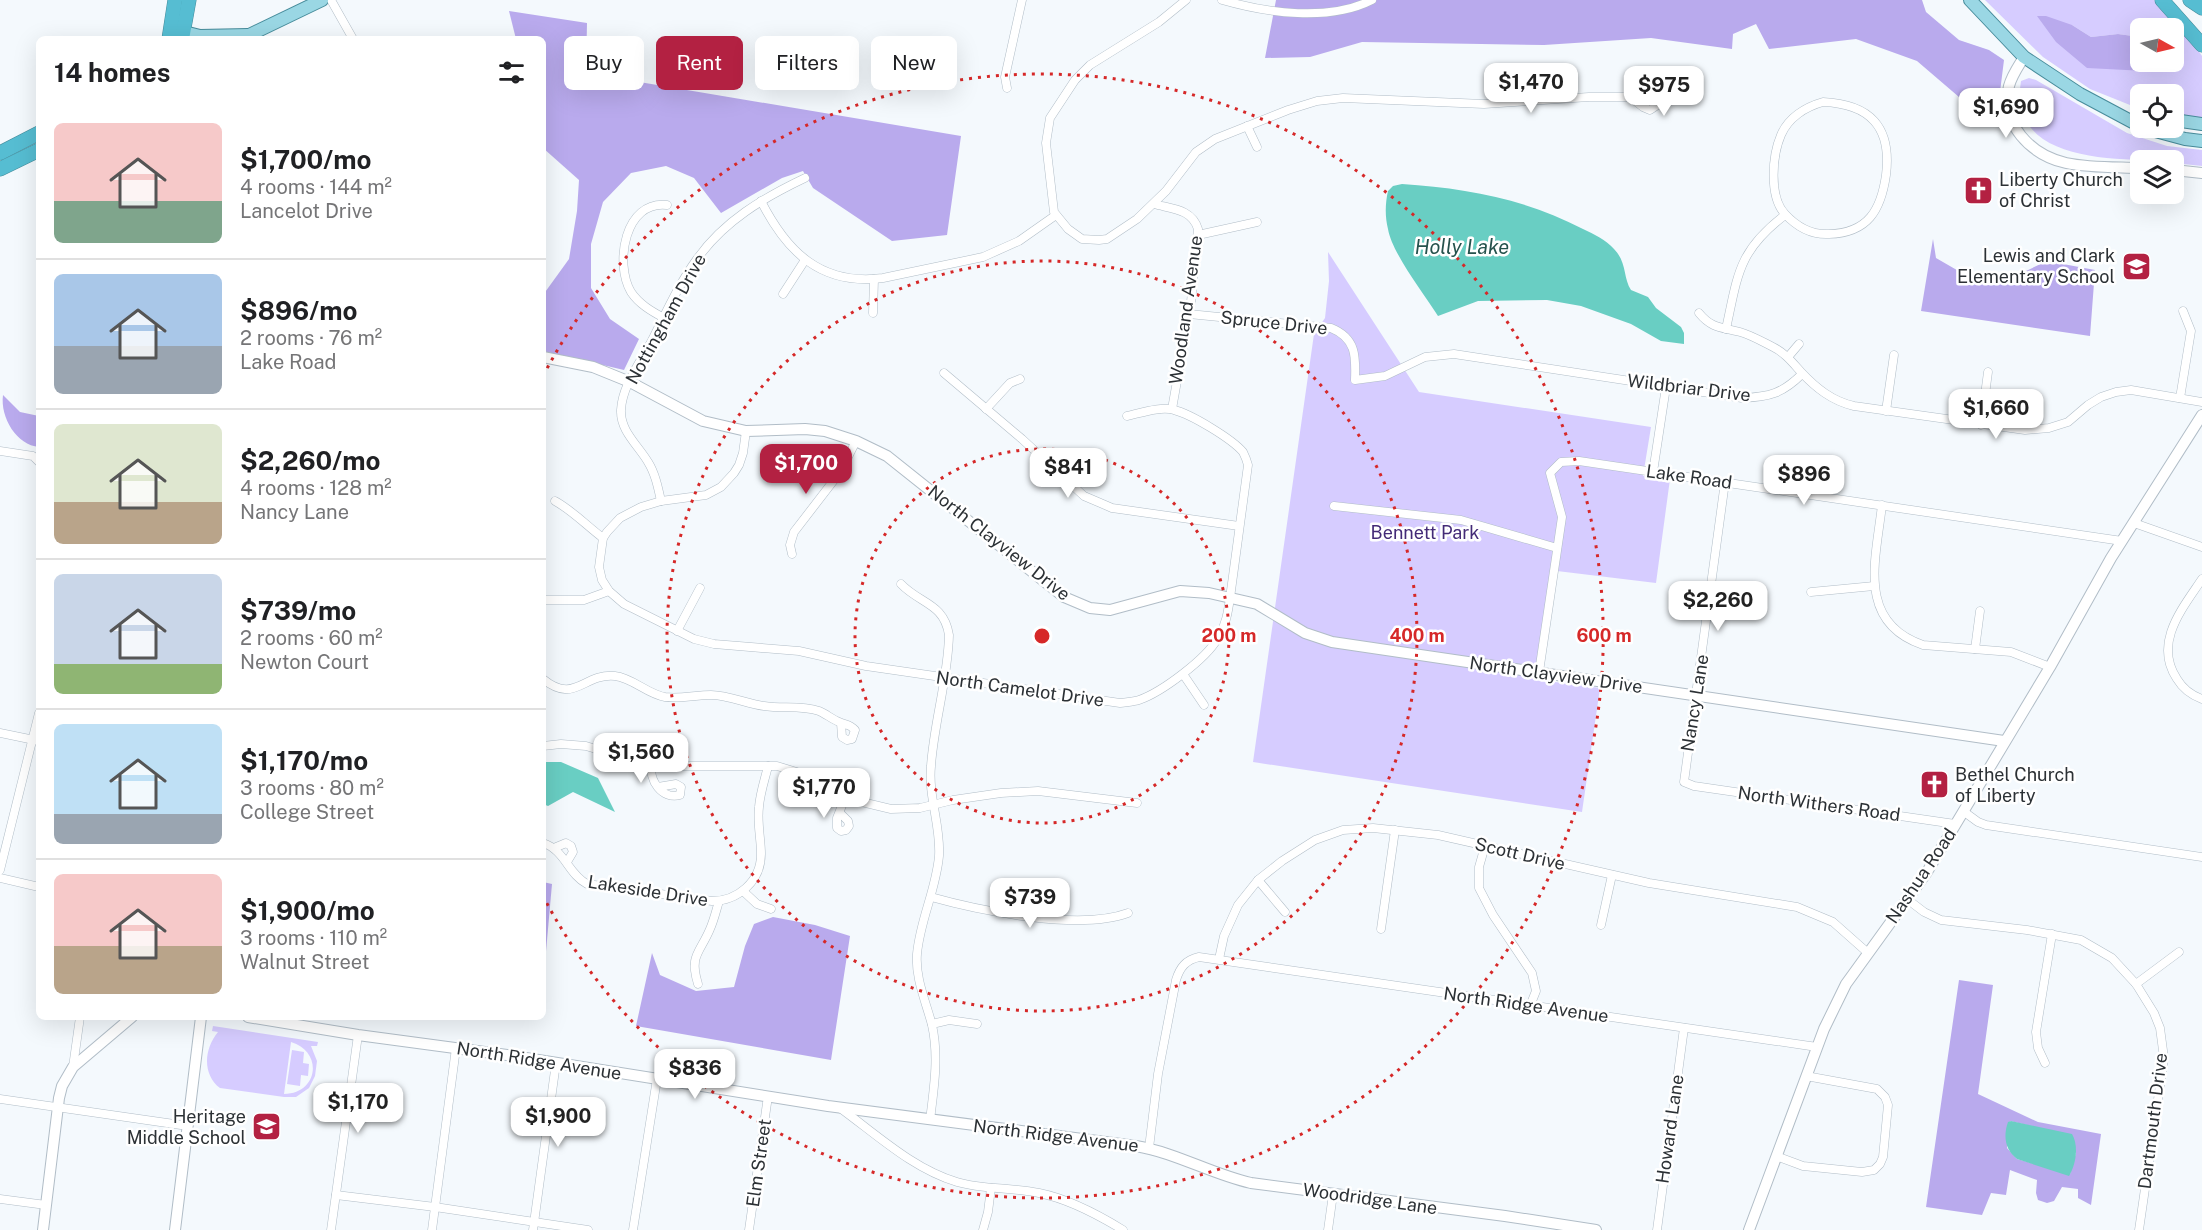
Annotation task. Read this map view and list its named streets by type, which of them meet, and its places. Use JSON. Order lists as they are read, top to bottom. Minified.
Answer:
{"streets":{"street":["Woodland Avenue","Nottingham Drive","Spruce Drive","Wildbriar Drive","Lake Road","North Clayview Drive","North Camelot Drive","Nancy Lane","North Withers Road","Scott Drive","Nashua Road","Lakeside Drive","North Ridge Avenue","Dartmouth Drive","Howard Lane","Elm Street","Woodridge Lane"]},"crossings":[["Woodland Avenue","Spruce Drive"],["Woodland Avenue","North Camelot Drive"],["Nottingham Drive","North Clayview Drive"],["Spruce Drive","Wildbriar Drive"],["Lake Road","Nancy Lane"],["Lake Road","Nashua Road"],["North Clayview Drive","North Camelot Drive"],["North Clayview Drive","Nancy Lane"],["North Clayview Drive","Nashua Road"],["Nancy Lane","North Withers Road"],["North Withers Road","Nashua Road"],["Scott Drive","Nashua Road"],["Scott Drive","North Ridge Avenue"],["Nashua Road","North Ridge Avenue"],["Nashua Road","Dartmouth Drive"],["North Ridge Avenue","Howard Lane"],["North Ridge Avenue","Elm Street"],["North Ridge Avenue","Woodridge Lane"]],"water":["Holly Lake"],"parks":["Bennett Park"],"places":{"church":["Liberty Church of Christ","Bethel Church of Liberty"],"school or university":["Lewis and Clark Elementary School","Heritage Middle School"]},"north":"right","page":{"chip":["Buy","Rent","Filters","New"],"heading":"14 homes","price":["$1,470","$975","$1,690","$1,660","$1,700","$841","$896","$2,260","$1,560","$1,770","$739","$836","$1,170","$1,900"],"list":[{"name":"$1,700/mo","note":"4 rooms · 144 m² · Lancelot Drive"},{"name":"$896/mo","note":"2 rooms · 76 m² · Lake Road"},{"name":"$2,260/mo","note":"4 rooms · 128 m² · Nancy Lane"},{"name":"$739/mo","note":"2 rooms · 60 m² · Newton Court"},{"name":"$1,170/mo","note":"3 rooms · 80 m² · College Street"},{"name":"$1,900/mo","note":"3 rooms · 110 m² · Walnut Street"}]},"rings":["200 m","400 m","600 m"]}
